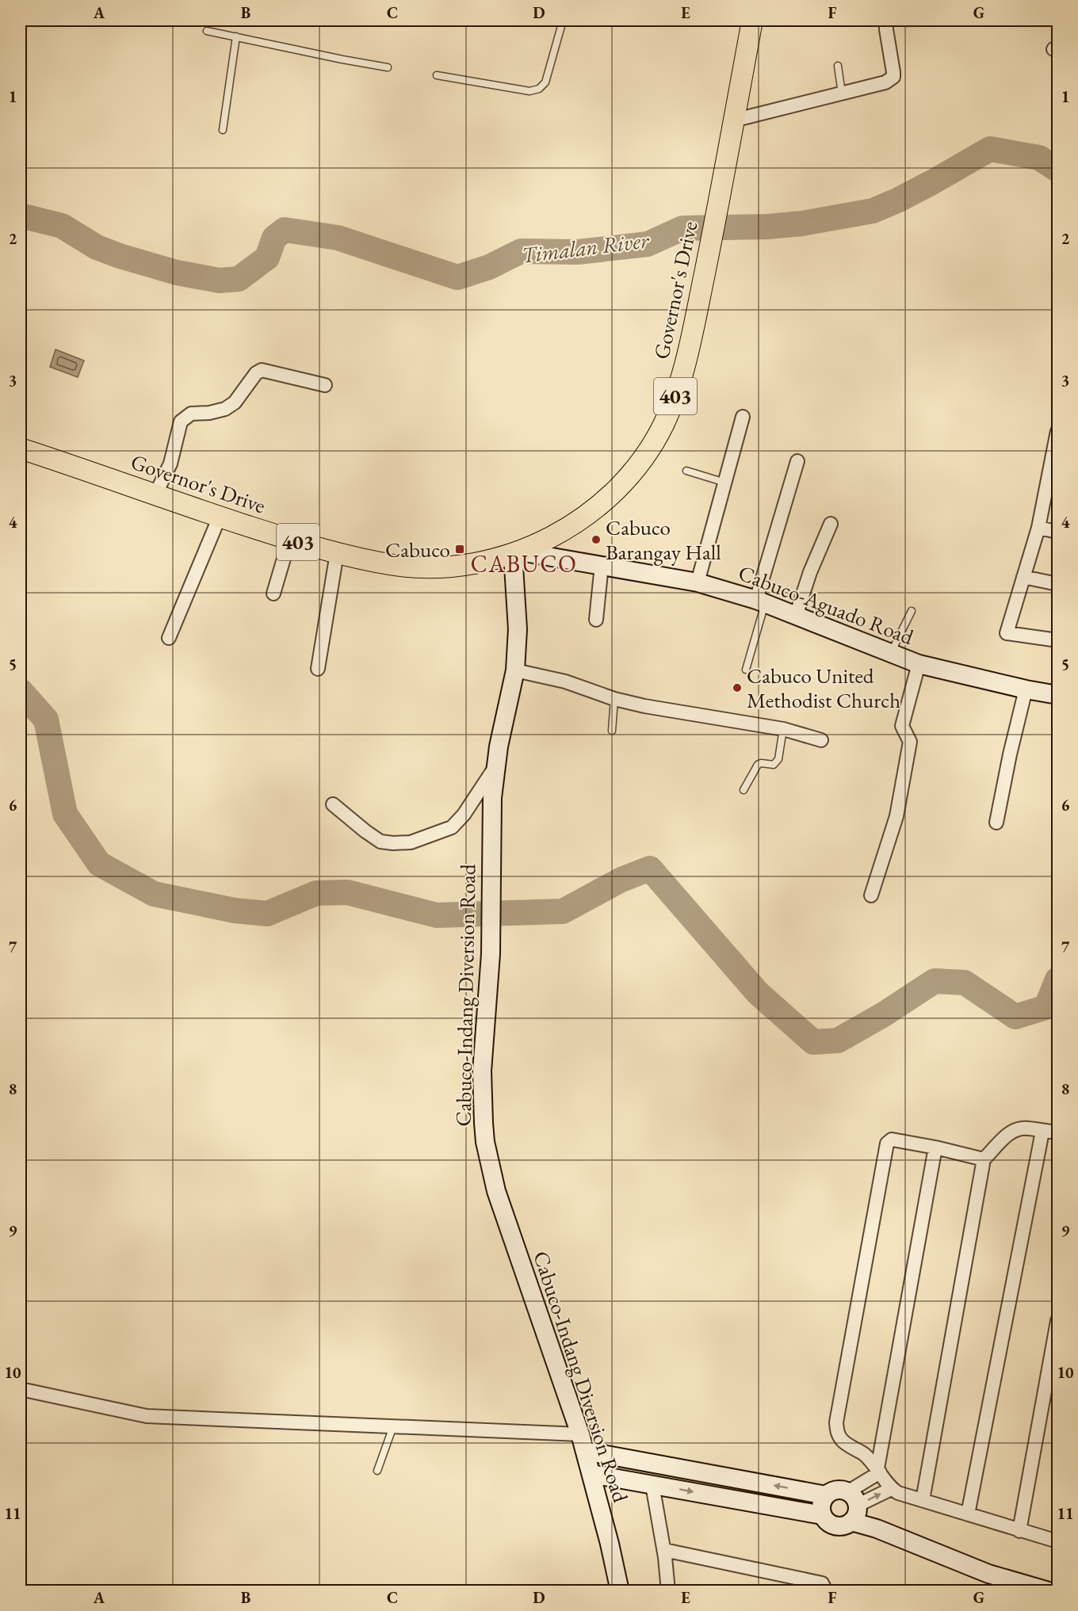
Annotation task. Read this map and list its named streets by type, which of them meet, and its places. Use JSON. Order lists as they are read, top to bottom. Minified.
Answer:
{"streets":{"main road":["Governor's Drive","403"],"street":["Cabuco-Aguado Road","Cabuco-Indang Diversion Road"]},"crossings":[["Governor's Drive","Cabuco-Aguado Road"],["Governor's Drive","Cabuco-Indang Diversion Road"],["Cabuco-Aguado Road","Cabuco-Indang Diversion Road"]],"districts":["CABUCO"],"water":["Timalan River"],"places":{"other":["Cabuco Barangay Hall","Cabuco United Methodist Church"],"transit":["Cabuco"]},"grid":{"columns":["A","B","C","D","E","F","G"],"rows":["1","2","3","4","5","6","7","8","9","10","11"]}}
